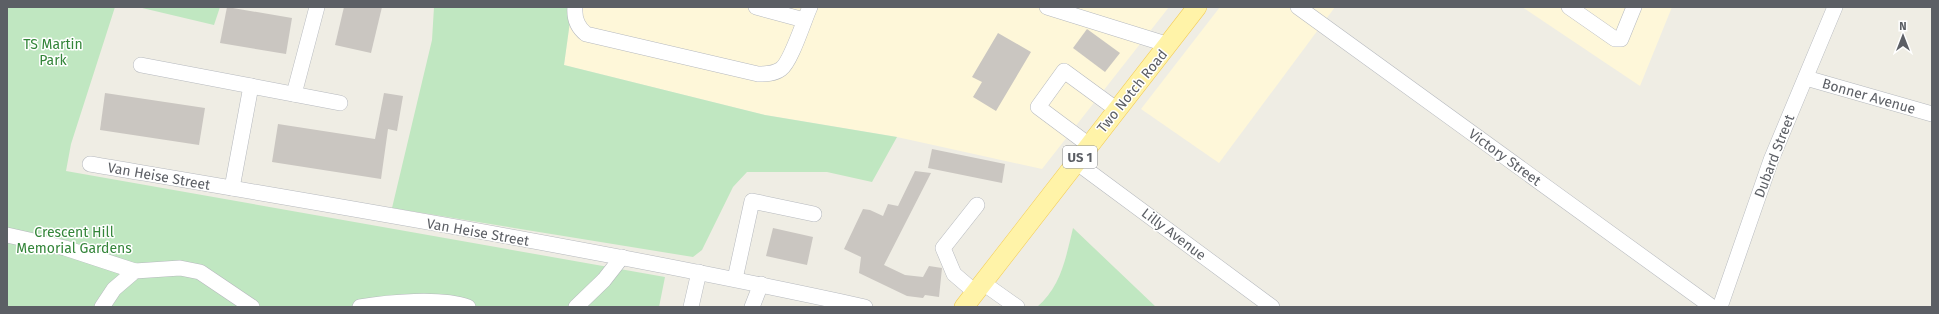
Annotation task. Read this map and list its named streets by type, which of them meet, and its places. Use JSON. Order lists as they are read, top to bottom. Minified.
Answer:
{"streets":{"main road":["Two Notch Road","US 1"],"street":["Bonner Avenue","Dubard Street","Victory Street","Van Heise Street","Lilly Avenue"]},"crossings":[["Two Notch Road","Lilly Avenue"],["Bonner Avenue","Dubard Street"]],"parks":["TS Martin Park","Crescent Hill Memorial Gardens"],"north":"top"}
